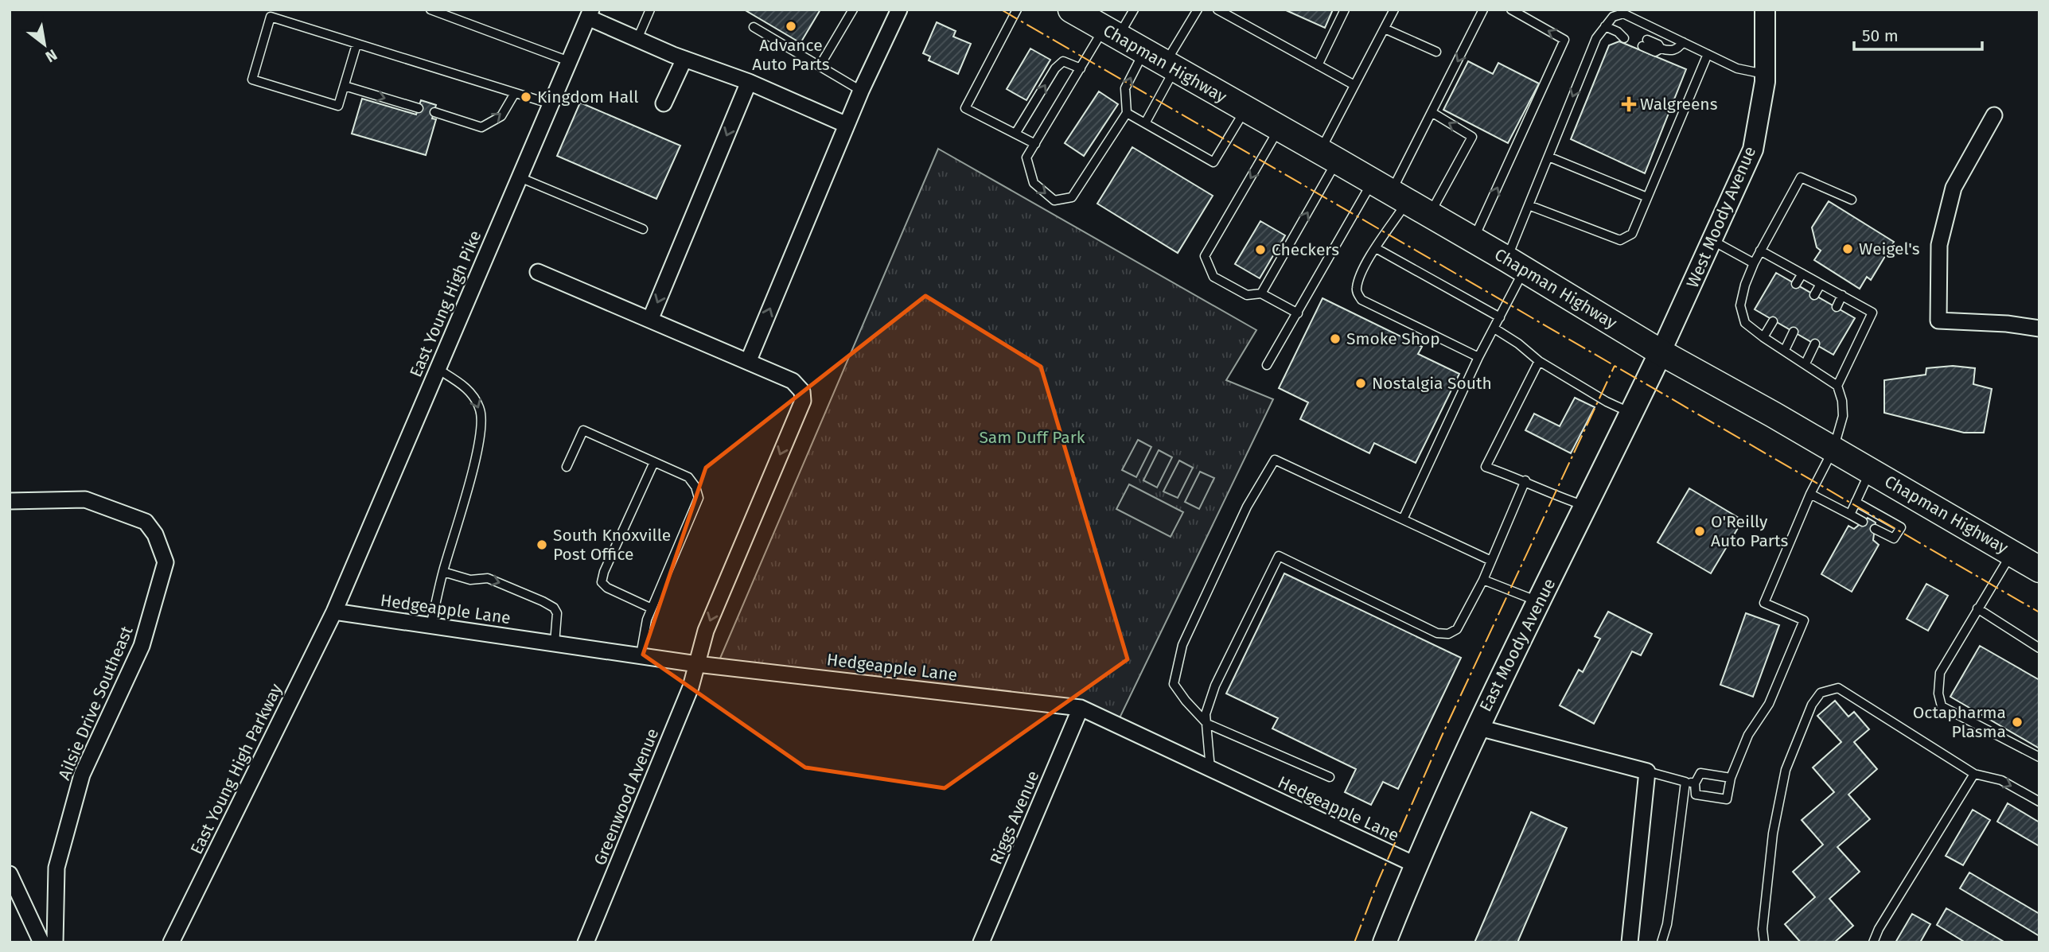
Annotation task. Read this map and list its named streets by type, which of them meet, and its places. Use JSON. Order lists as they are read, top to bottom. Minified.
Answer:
{"streets":{"highway":["Chapman Highway"],"main road":["East Moody Avenue"],"street":["West Moody Avenue","East Young High Pike","Hedgeapple Lane","Ailsie Drive Southeast","East Young High Parkway","Greenwood Avenue","Riggs Avenue"]},"crossings":[["Chapman Highway","West Moody Avenue"],["Chapman Highway","East Moody Avenue"],["West Moody Avenue","East Moody Avenue"],["East Young High Pike","Hedgeapple Lane"],["East Young High Pike","East Young High Parkway"],["Hedgeapple Lane","East Moody Avenue"],["Hedgeapple Lane","East Young High Parkway"],["Hedgeapple Lane","Greenwood Avenue"],["Hedgeapple Lane","Riggs Avenue"]],"one_way":["Greenwood Avenue"],"parks":["Sam Duff Park"],"places":{"other":["Advance Auto Parts","Kingdom Hall","Weigel's","Checkers","Smoke Shop","Nostalgia South","O'Reilly Auto Parts","South Knoxville Post Office","Octapharma Plasma"],"health":["Walgreens"]},"scale_bar":"50 m","north":"bottom right"}
